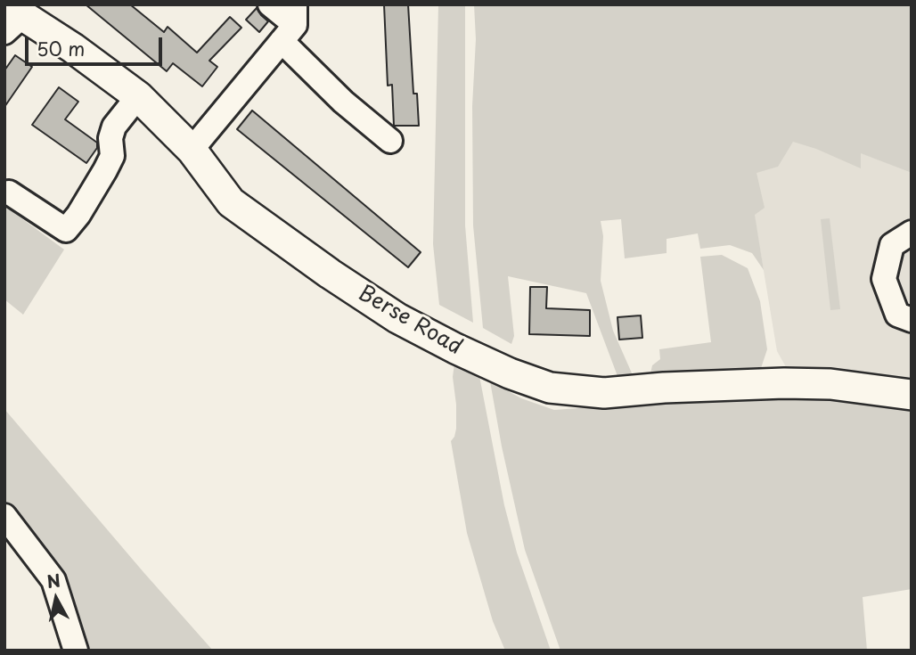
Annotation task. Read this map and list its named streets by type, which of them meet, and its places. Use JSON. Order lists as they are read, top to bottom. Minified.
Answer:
{"streets":{"main road":["Berse Road"]},"scale_bar":"50 m","north":"top"}
